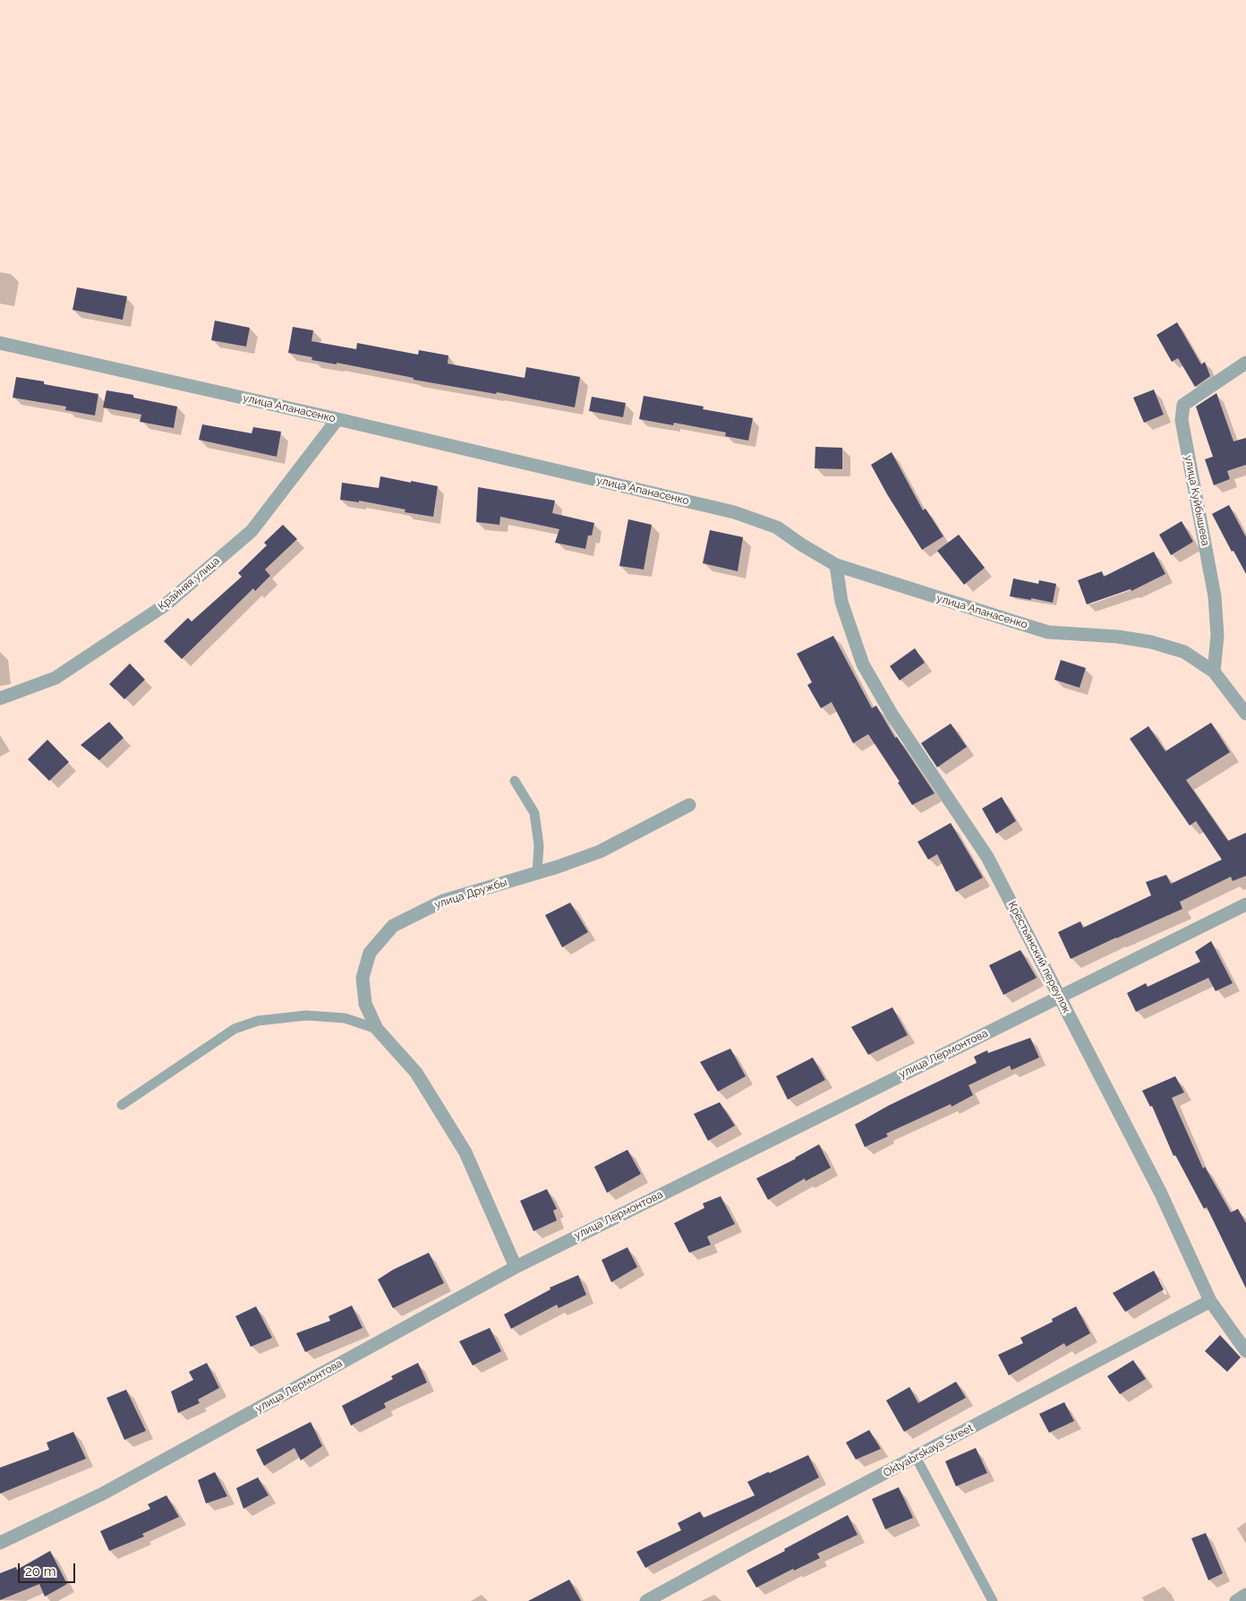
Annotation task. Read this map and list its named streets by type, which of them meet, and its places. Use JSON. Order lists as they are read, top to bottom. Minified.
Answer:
{"streets":{"street":["улица Апанасенко","улица Куйбышева","Крайняя улица","улица Дружбы","Крестьянский переулок","улица Лермонтова","Oktyabrskaya Street"]},"crossings":[["улица Апанасенко","улица Куйбышева"],["улица Апанасенко","Крайняя улица"],["улица Апанасенко","Крестьянский переулок"],["улица Дружбы","улица Лермонтова"],["Крестьянский переулок","улица Лермонтова"],["Крестьянский переулок","Oktyabrskaya Street"]],"scale_bar":"20 m"}
